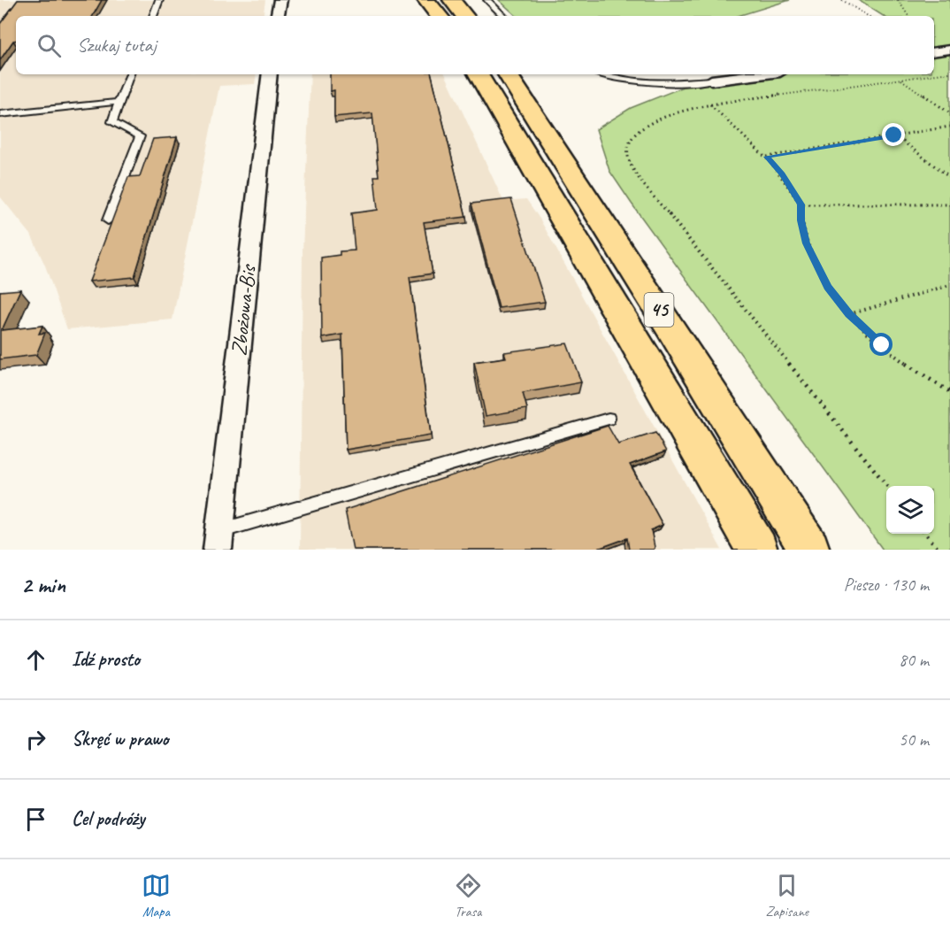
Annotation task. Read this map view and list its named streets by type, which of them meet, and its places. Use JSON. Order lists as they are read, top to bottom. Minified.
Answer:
{"streets":{"main road":["45"],"street":["Zbożowa-Bis"]},"page":{"search":"Szukaj tutaj","heading":["2 min","Pieszo · 130 m"],"list":[["Idź prosto","80 m"],["Skręć w prawo","50 m"],"Cel podróży"],"nav":["Mapa","Trasa","Zapisane"]}}
